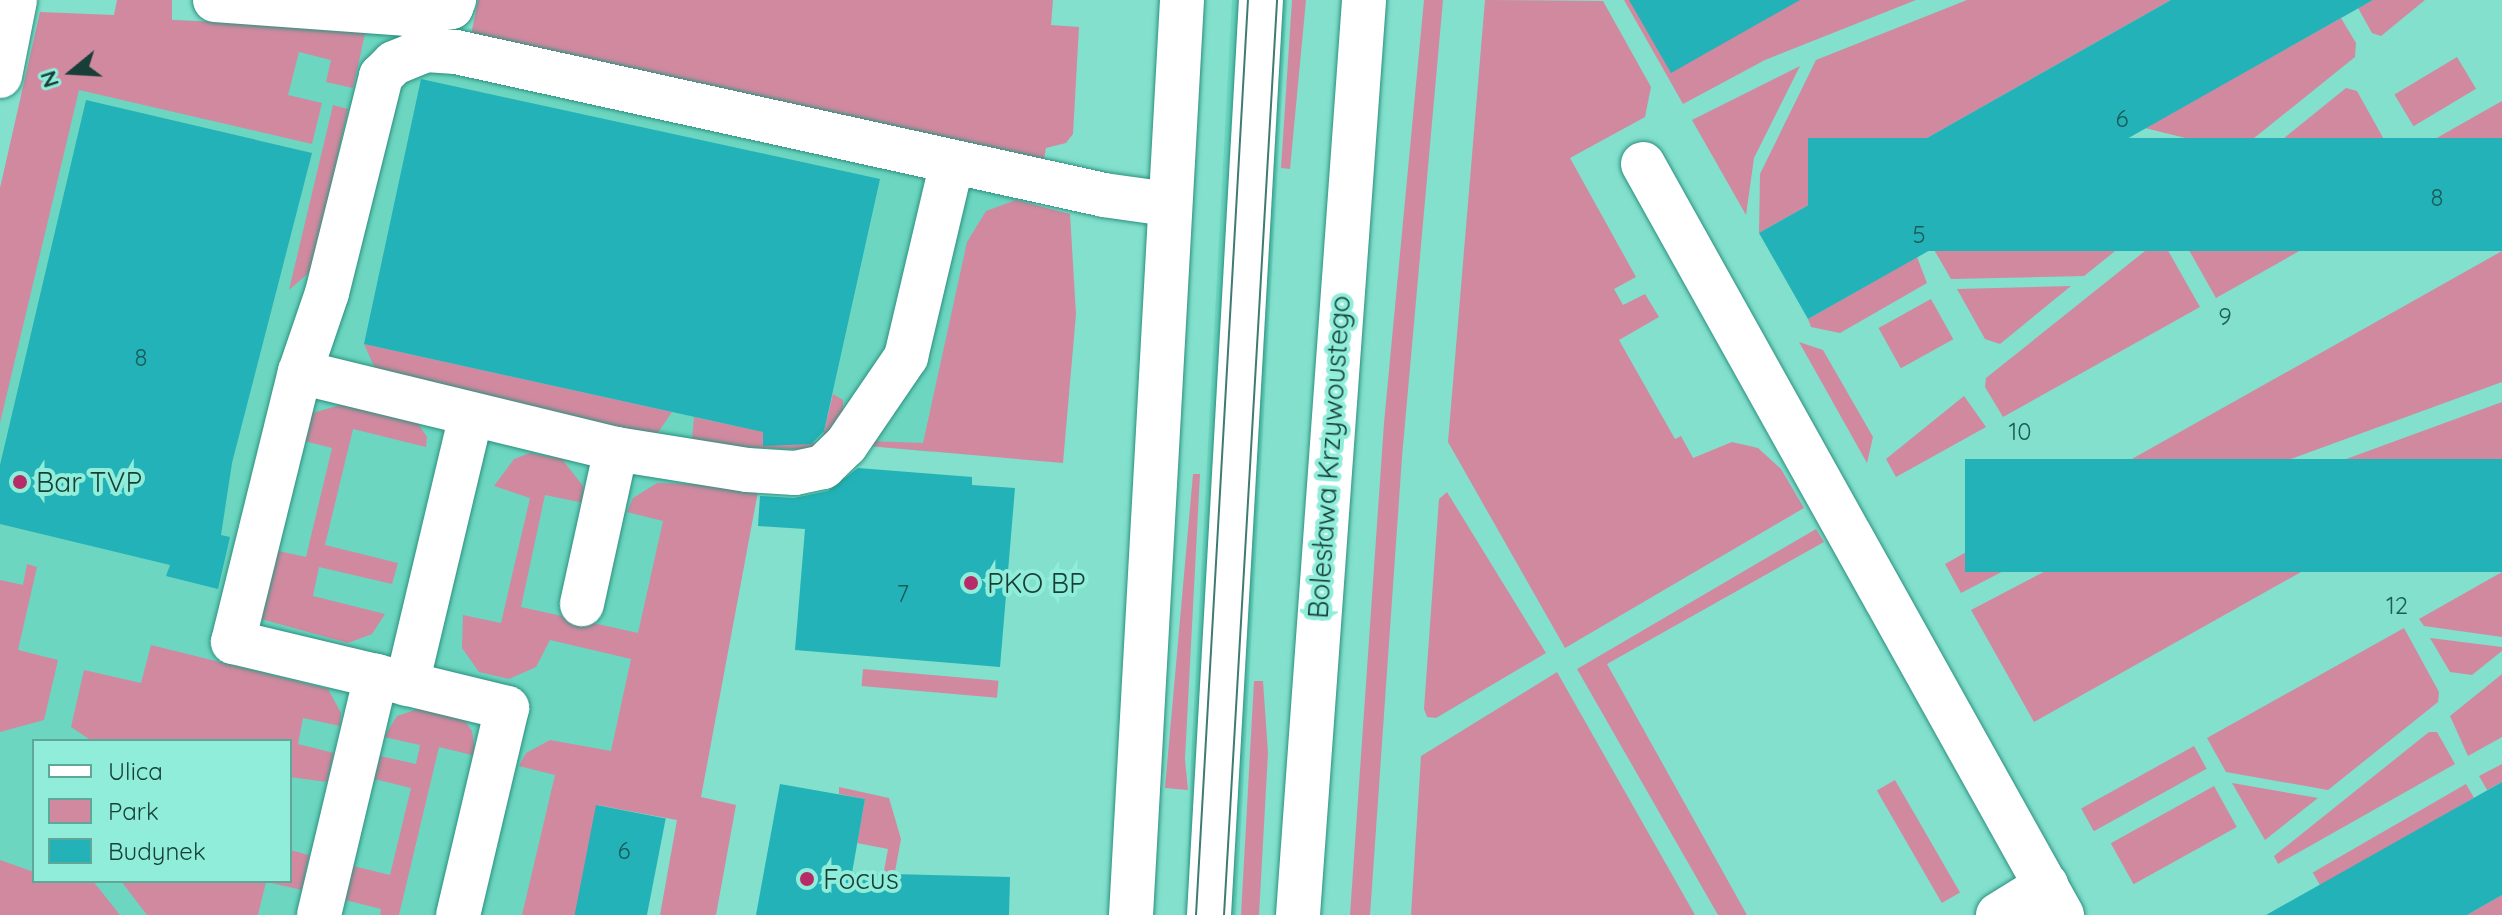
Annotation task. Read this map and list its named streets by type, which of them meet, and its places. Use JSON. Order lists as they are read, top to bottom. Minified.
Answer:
{"streets":{"street":["Bolesława Krzywoustego"]},"places":["Bar TVP","PKO BP","Focus"],"house_numbers":["6","8","5","9","8","10","7","12","6"],"legend":["Ulica","Park","Budynek"],"north":"left"}
